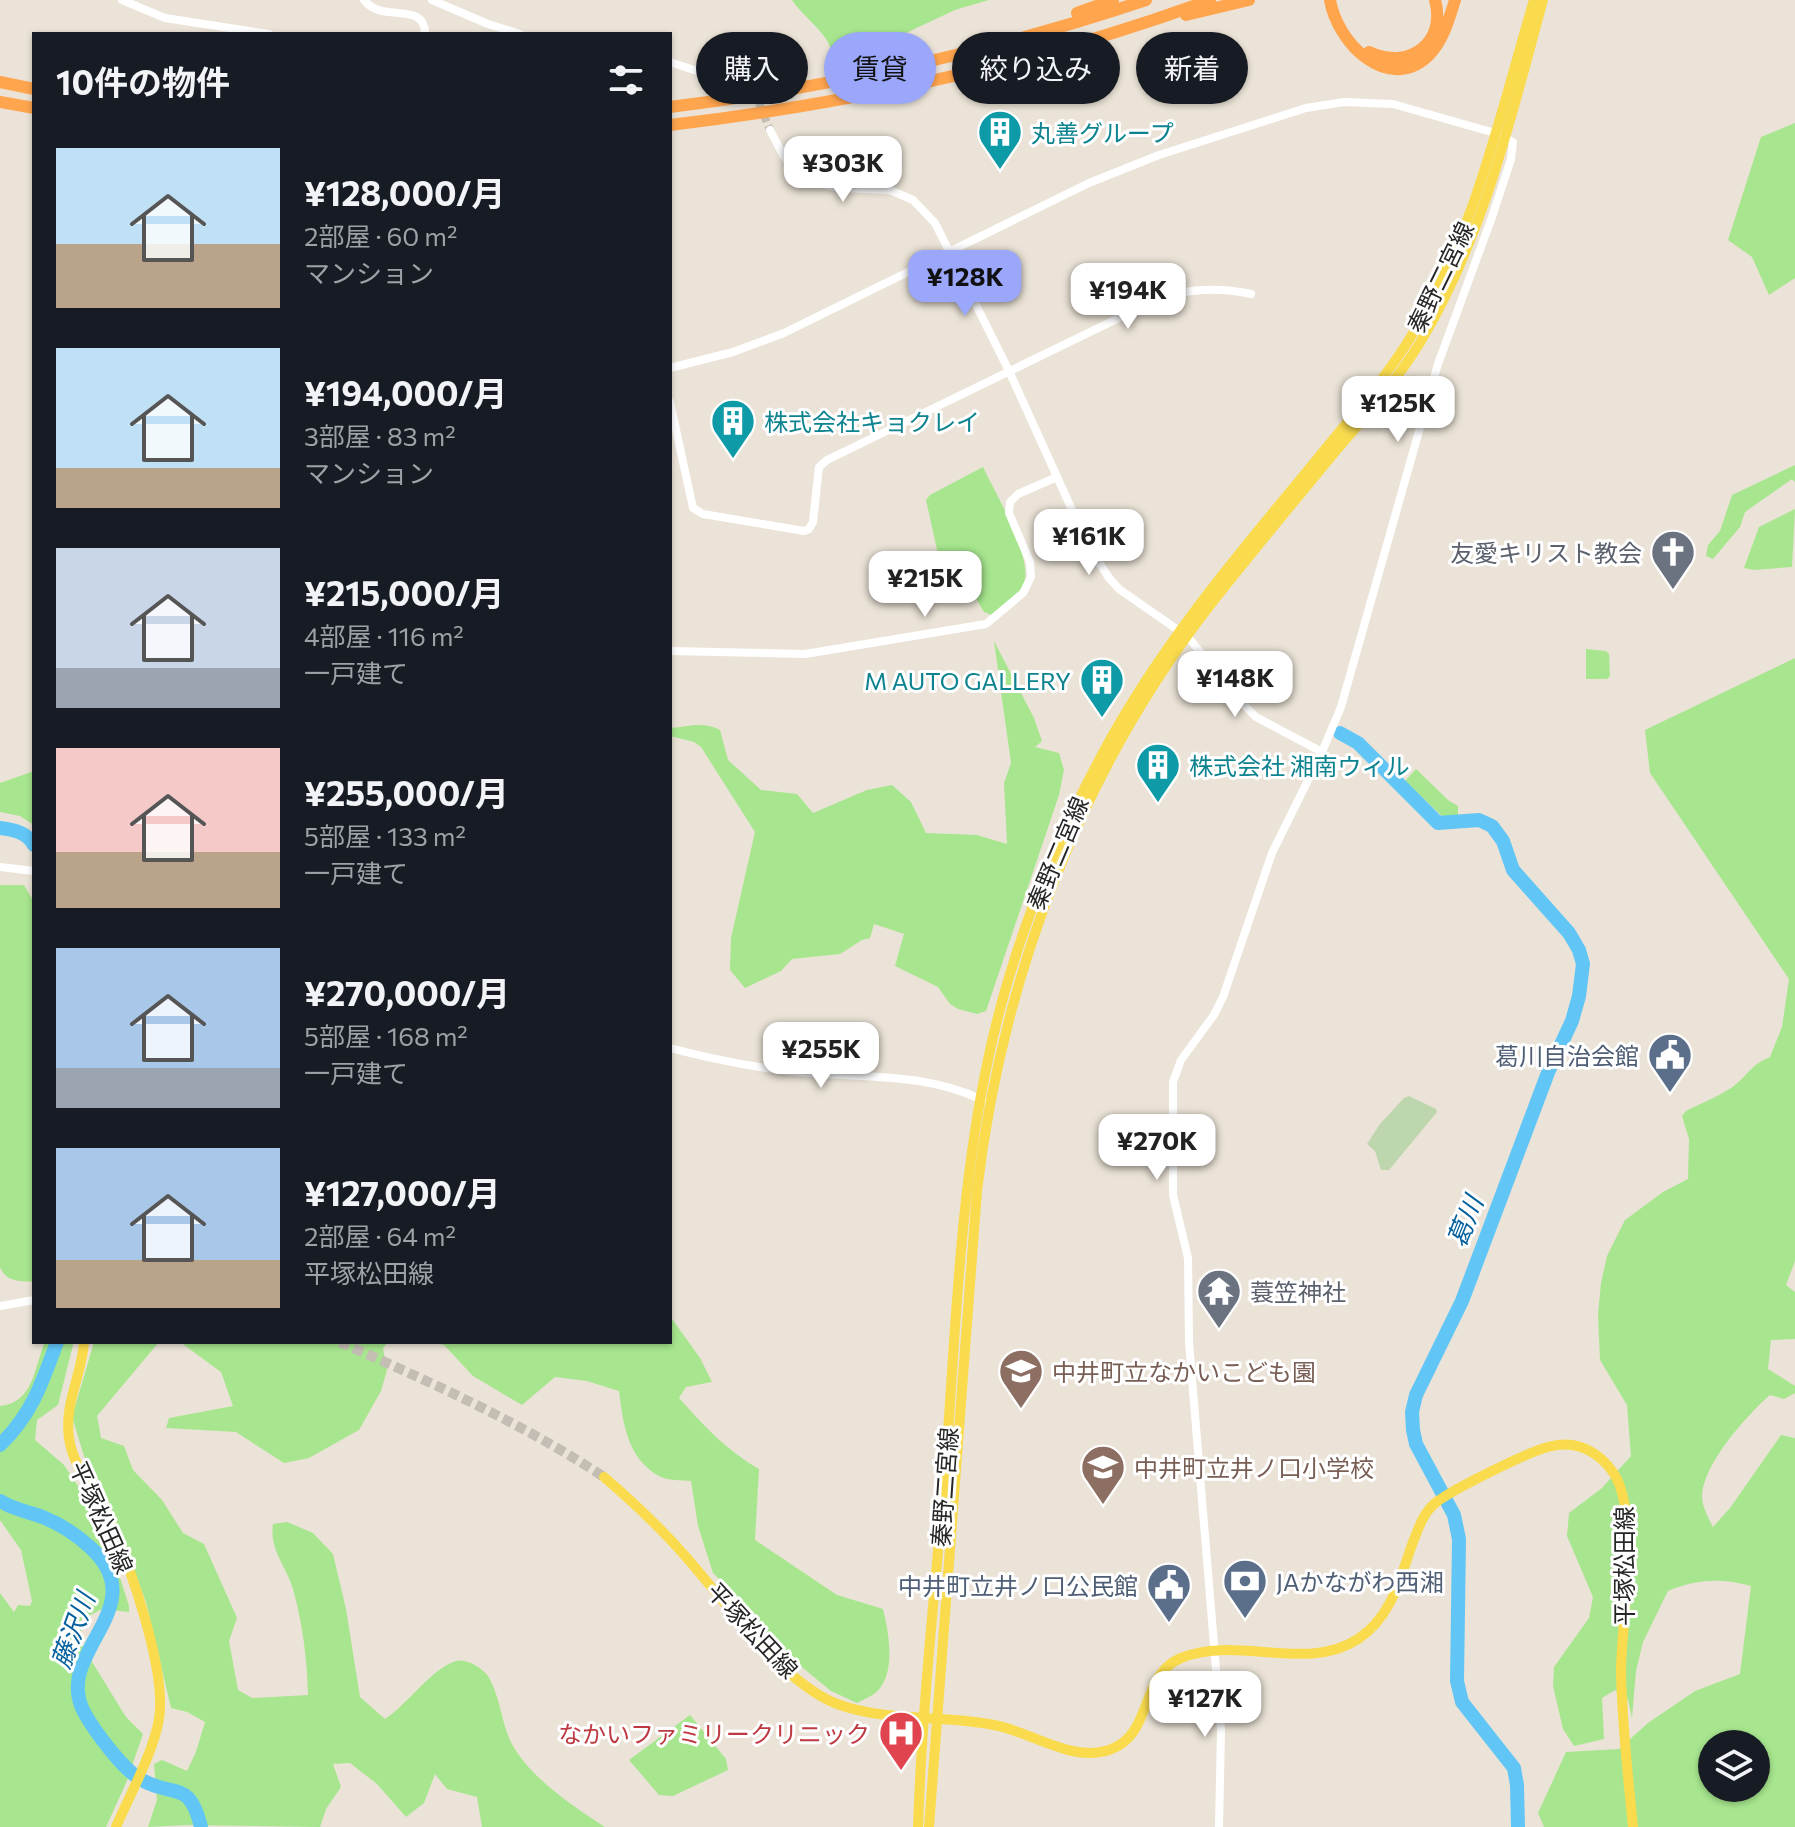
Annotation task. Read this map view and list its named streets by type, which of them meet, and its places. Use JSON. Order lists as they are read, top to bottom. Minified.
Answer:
{"streets":{"main road":["秦野二宮線","平塚松田線"]},"crossings":[["秦野二宮線","平塚松田線"]],"water":["葛川","藤沢川"],"places":{"building":["丸善グループ","株式会社キョクレイ","M AUTO GALLERY","株式会社 湘南ウィル"],"church":["友愛キリスト教会"],"public building":["葛川自治会館","中井町立井ノ口公民館"],"temple":["蓑笠神社"],"school or university":["中井町立なかいこども園","中井町立井ノ口小学校"],"bank":["JAかながわ西湘"],"hospital":["なかいファミリークリニック"]},"page":{"chip":["購入","賃貸","絞り込み","新着"],"heading":"10件の物件","list":[{"name":"¥128,000/月","note":"2部屋 · 60 m² · マンション"},{"name":"¥194,000/月","note":"3部屋 · 83 m² · マンション"},{"name":"¥215,000/月","note":"4部屋 · 116 m² · 一戸建て"},{"name":"¥255,000/月","note":"5部屋 · 133 m² · 一戸建て"},{"name":"¥270,000/月","note":"5部屋 · 168 m² · 一戸建て"},{"name":"¥127,000/月","note":"2部屋 · 64 m² · 平塚松田線"}],"price":["¥303K","¥128K","¥194K","¥125K","¥161K","¥215K","¥148K","¥255K","¥270K","¥127K"]}}
